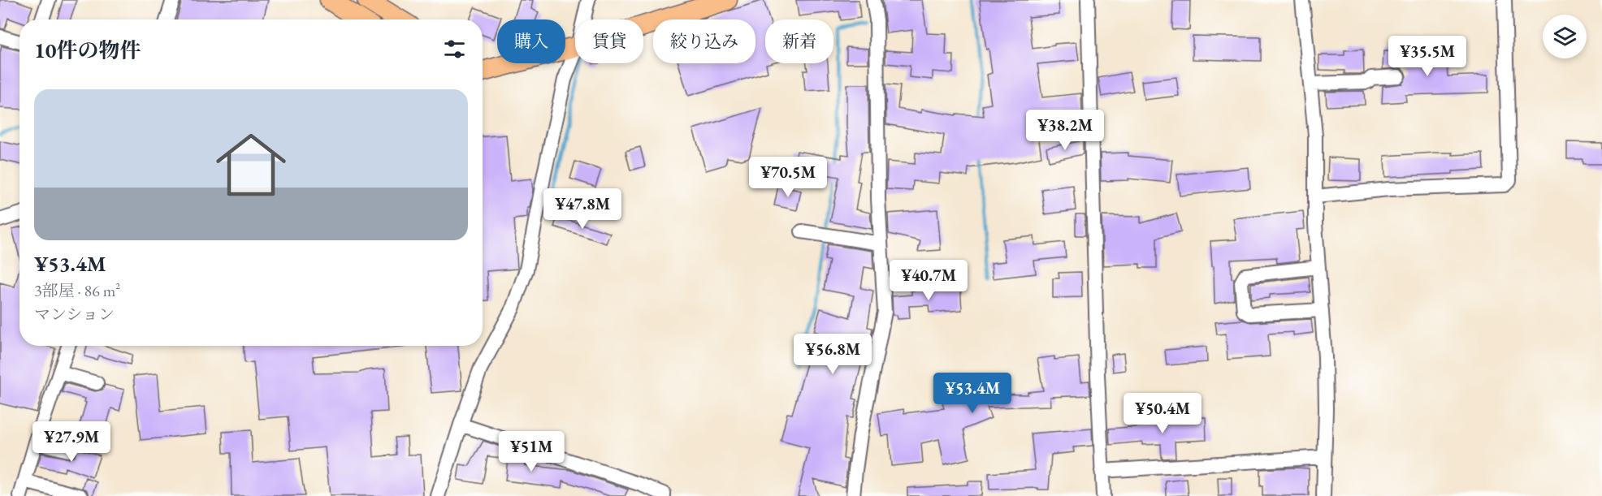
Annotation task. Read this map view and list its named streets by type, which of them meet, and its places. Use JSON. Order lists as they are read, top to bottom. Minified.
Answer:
{"page":{"chip":["購入","賃貸","絞り込み","新着"],"heading":"10件の物件","price":["¥35.5M","¥38.2M","¥70.5M","¥47.8M","¥40.7M","¥56.8M","¥53.4M","¥50.4M","¥27.9M","¥51M"],"list":[{"name":"¥53.4M","note":"3部屋 · 86 m² · マンション"}]}}
